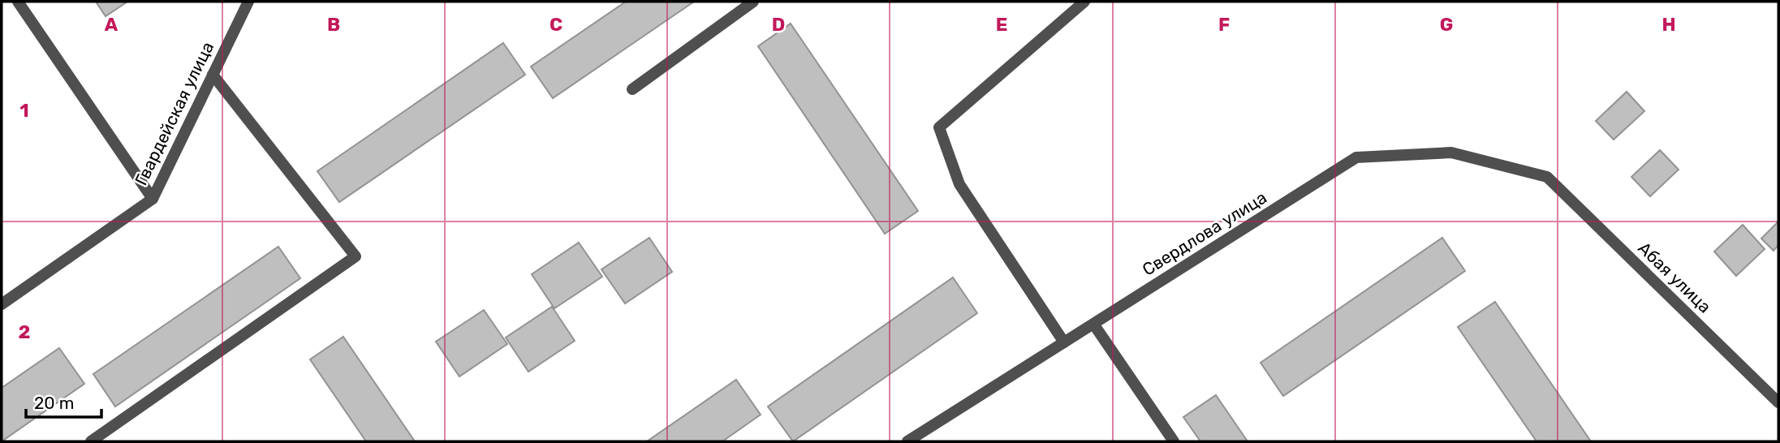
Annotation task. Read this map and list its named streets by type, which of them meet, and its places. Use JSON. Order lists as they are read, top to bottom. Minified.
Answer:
{"streets":{"street":["Гвардейская улица","Свердлова улица","Абая улица"]},"crossings":[["Свердлова улица","Абая улица"]],"scale_bar":"20 m","grid":{"columns":["A","B","C","D","E","F","G","H"],"rows":["1","2"]}}
